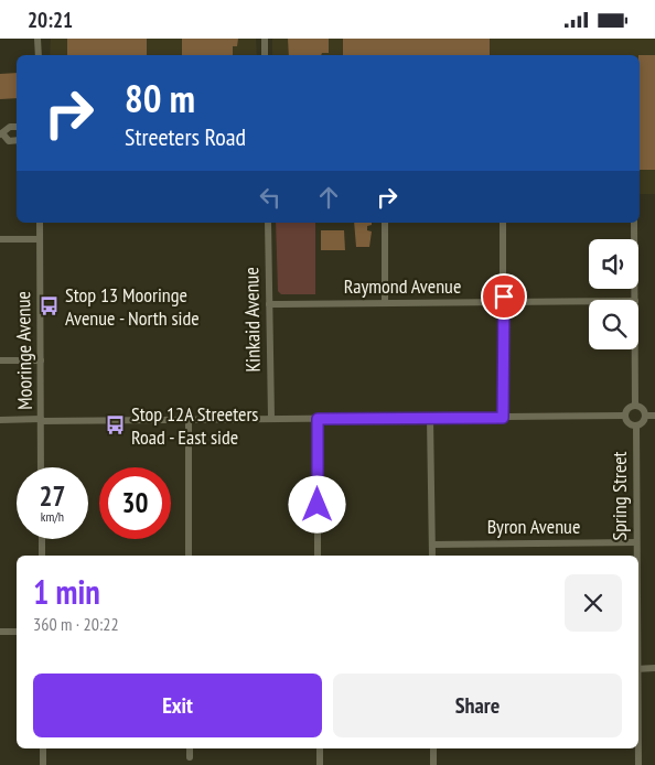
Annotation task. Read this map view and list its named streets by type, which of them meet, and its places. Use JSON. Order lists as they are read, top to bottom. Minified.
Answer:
{"streets":{"street":["Raymond Avenue","Kinkaid Avenue","Mooringe Avenue","Spring Street","Byron Avenue"]},"crossings":[["Raymond Avenue","Kinkaid Avenue"],["Spring Street","Byron Avenue"]],"places":{"bus stop":["Stop 13 Mooringe Avenue - North side","Stop 12A Streeters Road - East side"]},"page":{"status":"20:21","turn":["80 m","Streeters Road"],"speed":"27 km/h","limit":"30","heading":["1 min","360 m · 20:22"],"buttons":["Exit","Share"]}}
